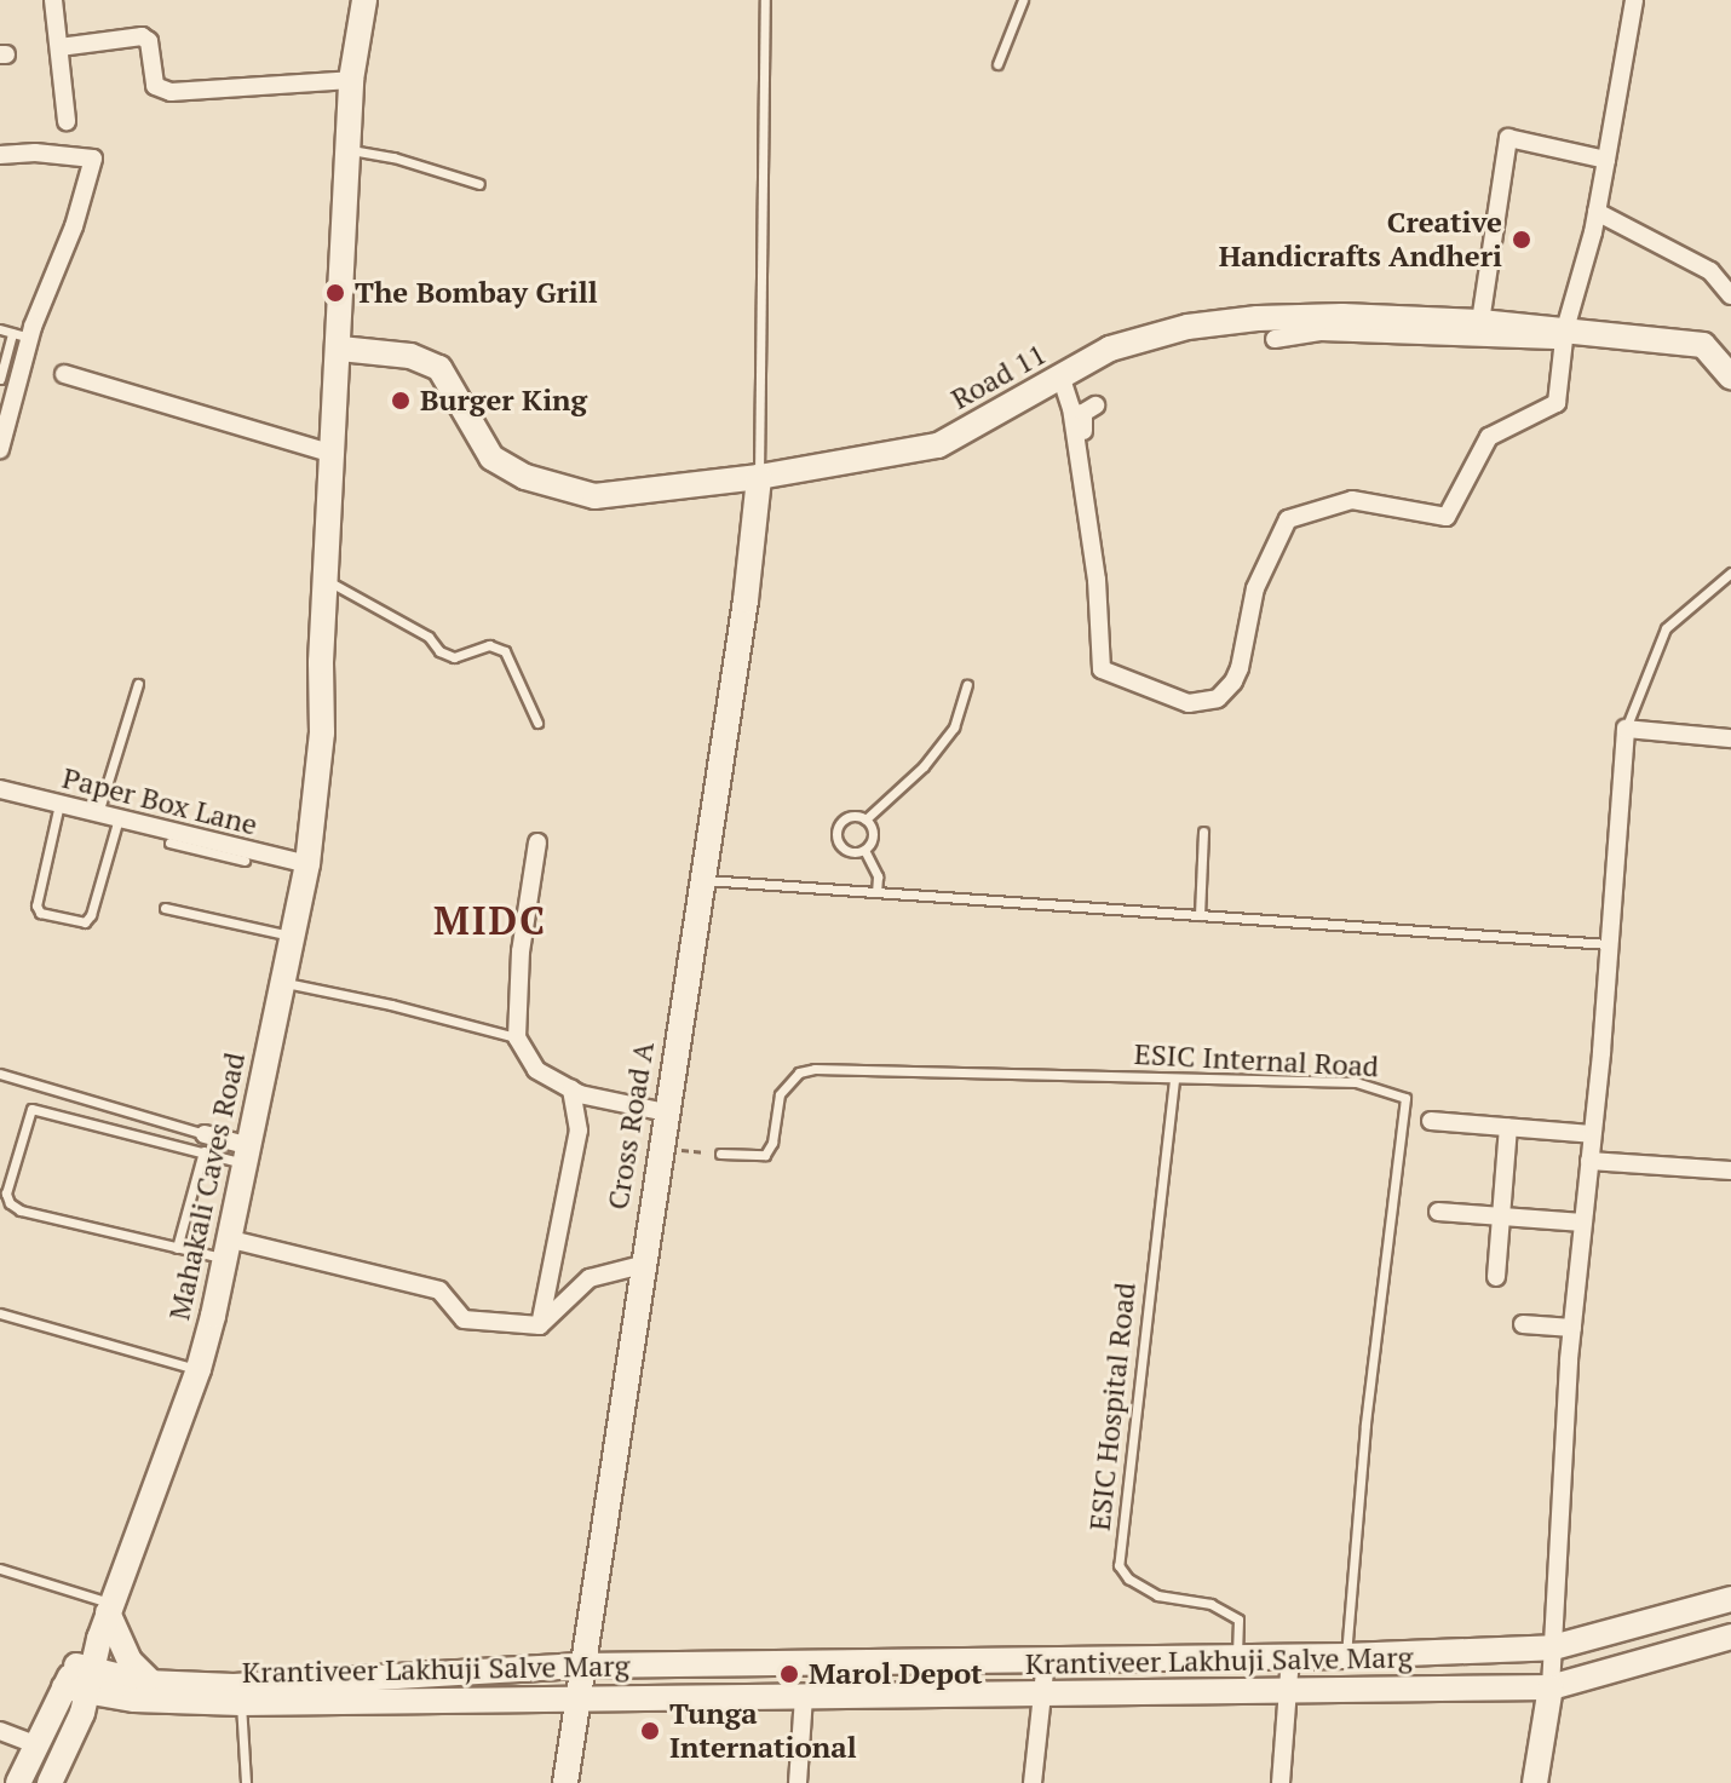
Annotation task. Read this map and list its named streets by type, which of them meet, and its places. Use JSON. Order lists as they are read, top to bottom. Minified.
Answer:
{"streets":{"main road":["Road 11","Cross Road A","Mahakali Caves Road","Krantiveer Lakhuji Salve Marg"],"street":["Paper Box Lane"],"lane":["ESIC Internal Road","ESIC Hospital Road"]},"crossings":[["Road 11","Cross Road A"],["Road 11","Mahakali Caves Road"],["Paper Box Lane","Mahakali Caves Road"],["ESIC Internal Road","ESIC Hospital Road"],["ESIC Internal Road","Krantiveer Lakhuji Salve Marg"],["Cross Road A","Krantiveer Lakhuji Salve Marg"],["Mahakali Caves Road","Krantiveer Lakhuji Salve Marg"],["ESIC Hospital Road","Krantiveer Lakhuji Salve Marg"]],"districts":["MIDC"],"places":["Creative Handicrafts Andheri","The Bombay Grill","Burger King","Marol Depot","Tunga International"]}
